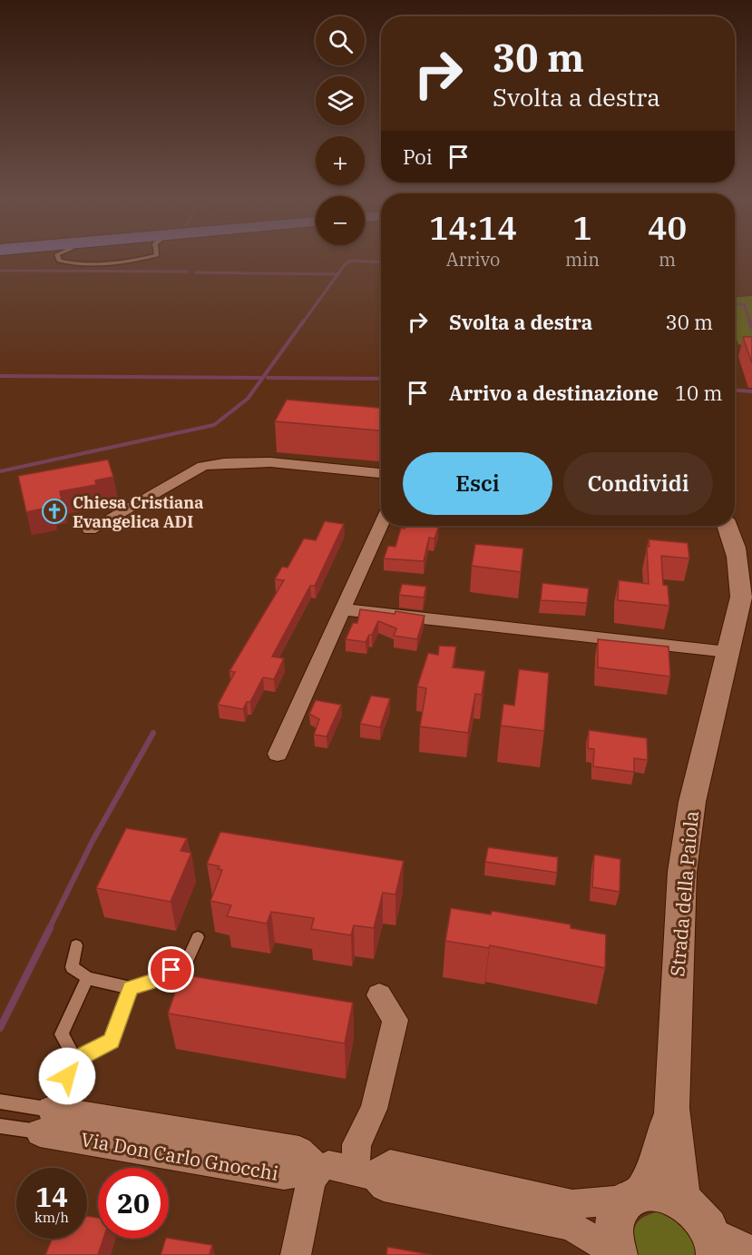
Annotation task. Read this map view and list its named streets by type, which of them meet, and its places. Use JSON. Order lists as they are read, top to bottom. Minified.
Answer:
{"streets":{"street":["Strada della Paiola","Via Don Carlo Gnocchi"]},"crossings":[["Strada della Paiola","Via Don Carlo Gnocchi"]],"places":{"church":["Chiesa Cristiana Evangelica ADI"]},"page":{"map_buttons":["+","−"],"turn":["30 m","Svolta a destra"],"then":"Poi","eta":["14:14","Arrivo","1","min","40","m"],"list":[{"name":"Svolta a destra","value":"30 m"},{"name":"Arrivo a destinazione","value":"10 m"}],"buttons":["Esci","Condividi"],"speed":"14 km/h","limit":"20"}}
